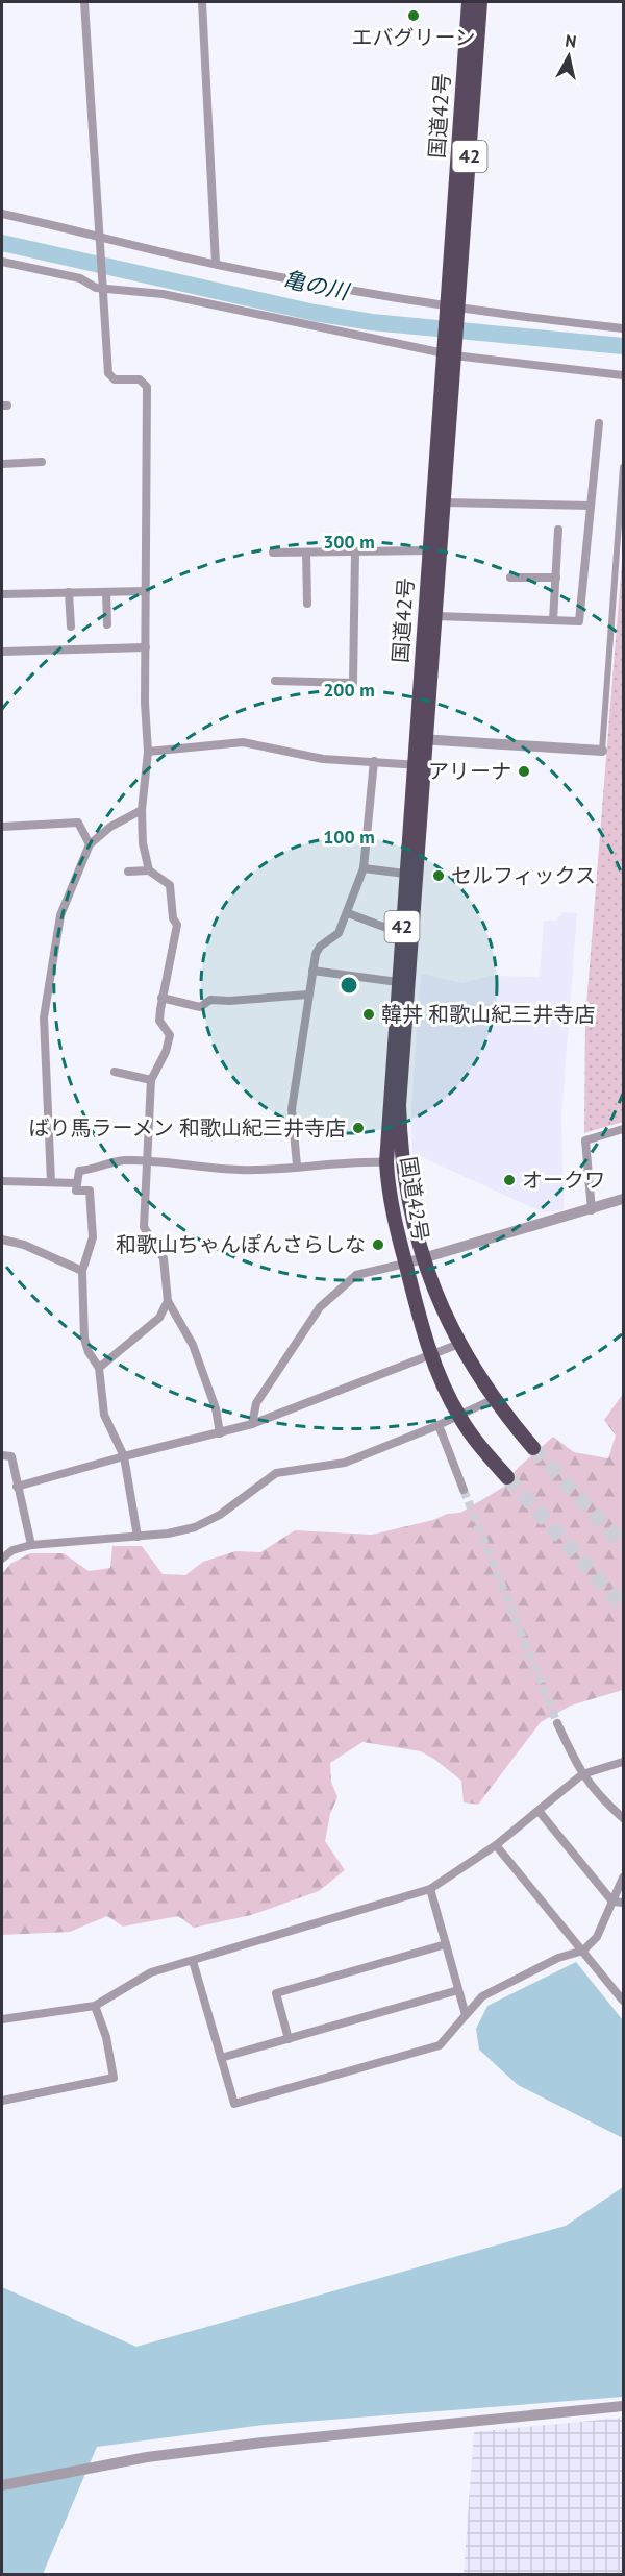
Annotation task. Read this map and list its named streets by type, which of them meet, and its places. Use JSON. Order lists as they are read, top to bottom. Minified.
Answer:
{"streets":{"highway":["国道42号","42"]},"water":["亀の川"],"places":["エバグリーン","アリーナ","セルフィックス","韓丼 和歌山紀三井寺店","ばり馬ラーメン 和歌山紀三井寺店","オークワ","和歌山ちゃんぽんさらしな"],"north":"top","rings":["300 m","200 m","100 m"]}
